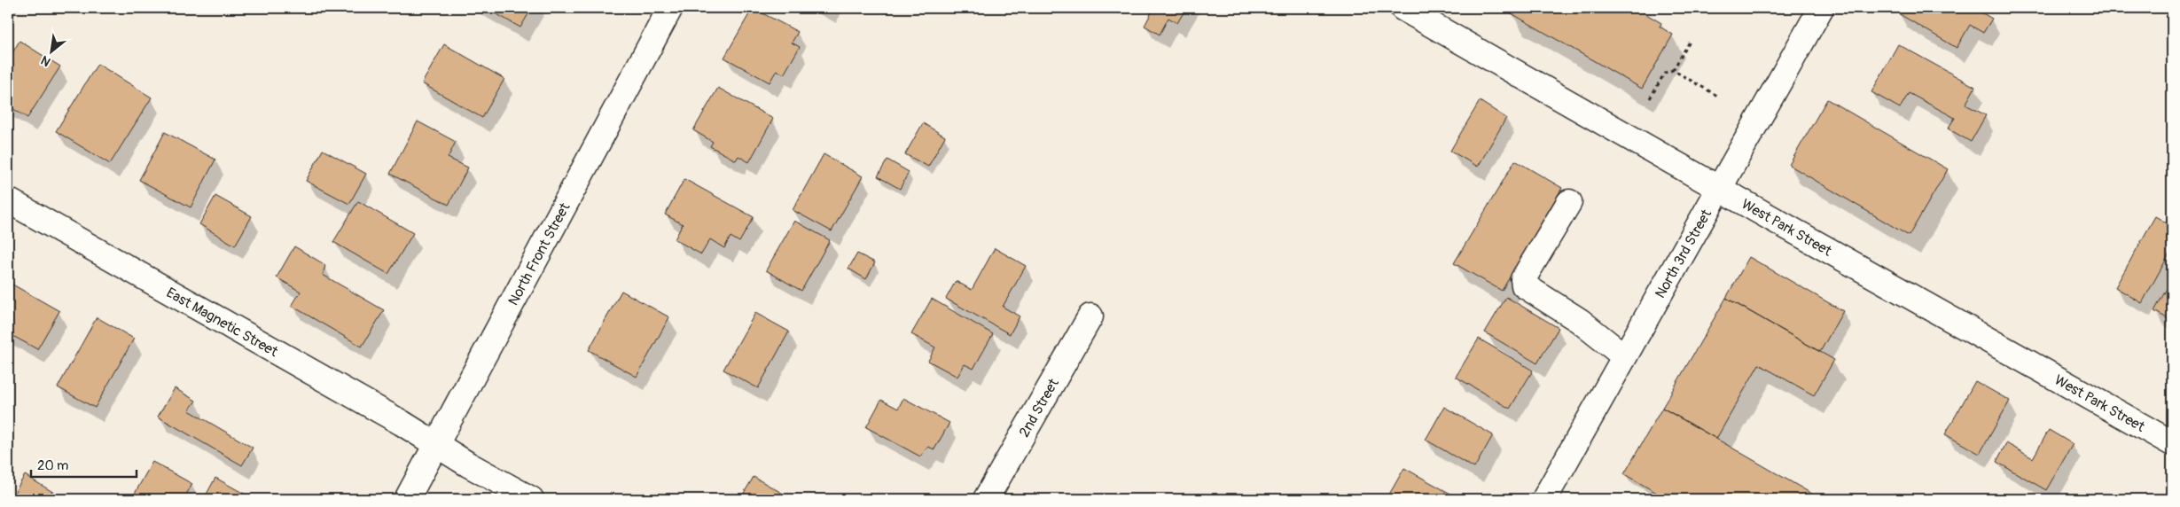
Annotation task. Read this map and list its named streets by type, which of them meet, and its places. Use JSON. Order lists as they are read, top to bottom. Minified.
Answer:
{"streets":{"street":["West Park Street","North Front Street","North 3rd Street","East Magnetic Street","2nd Street"]},"crossings":[["West Park Street","North 3rd Street"],["North Front Street","East Magnetic Street"]],"scale_bar":"20 m","north":"bottom left"}
